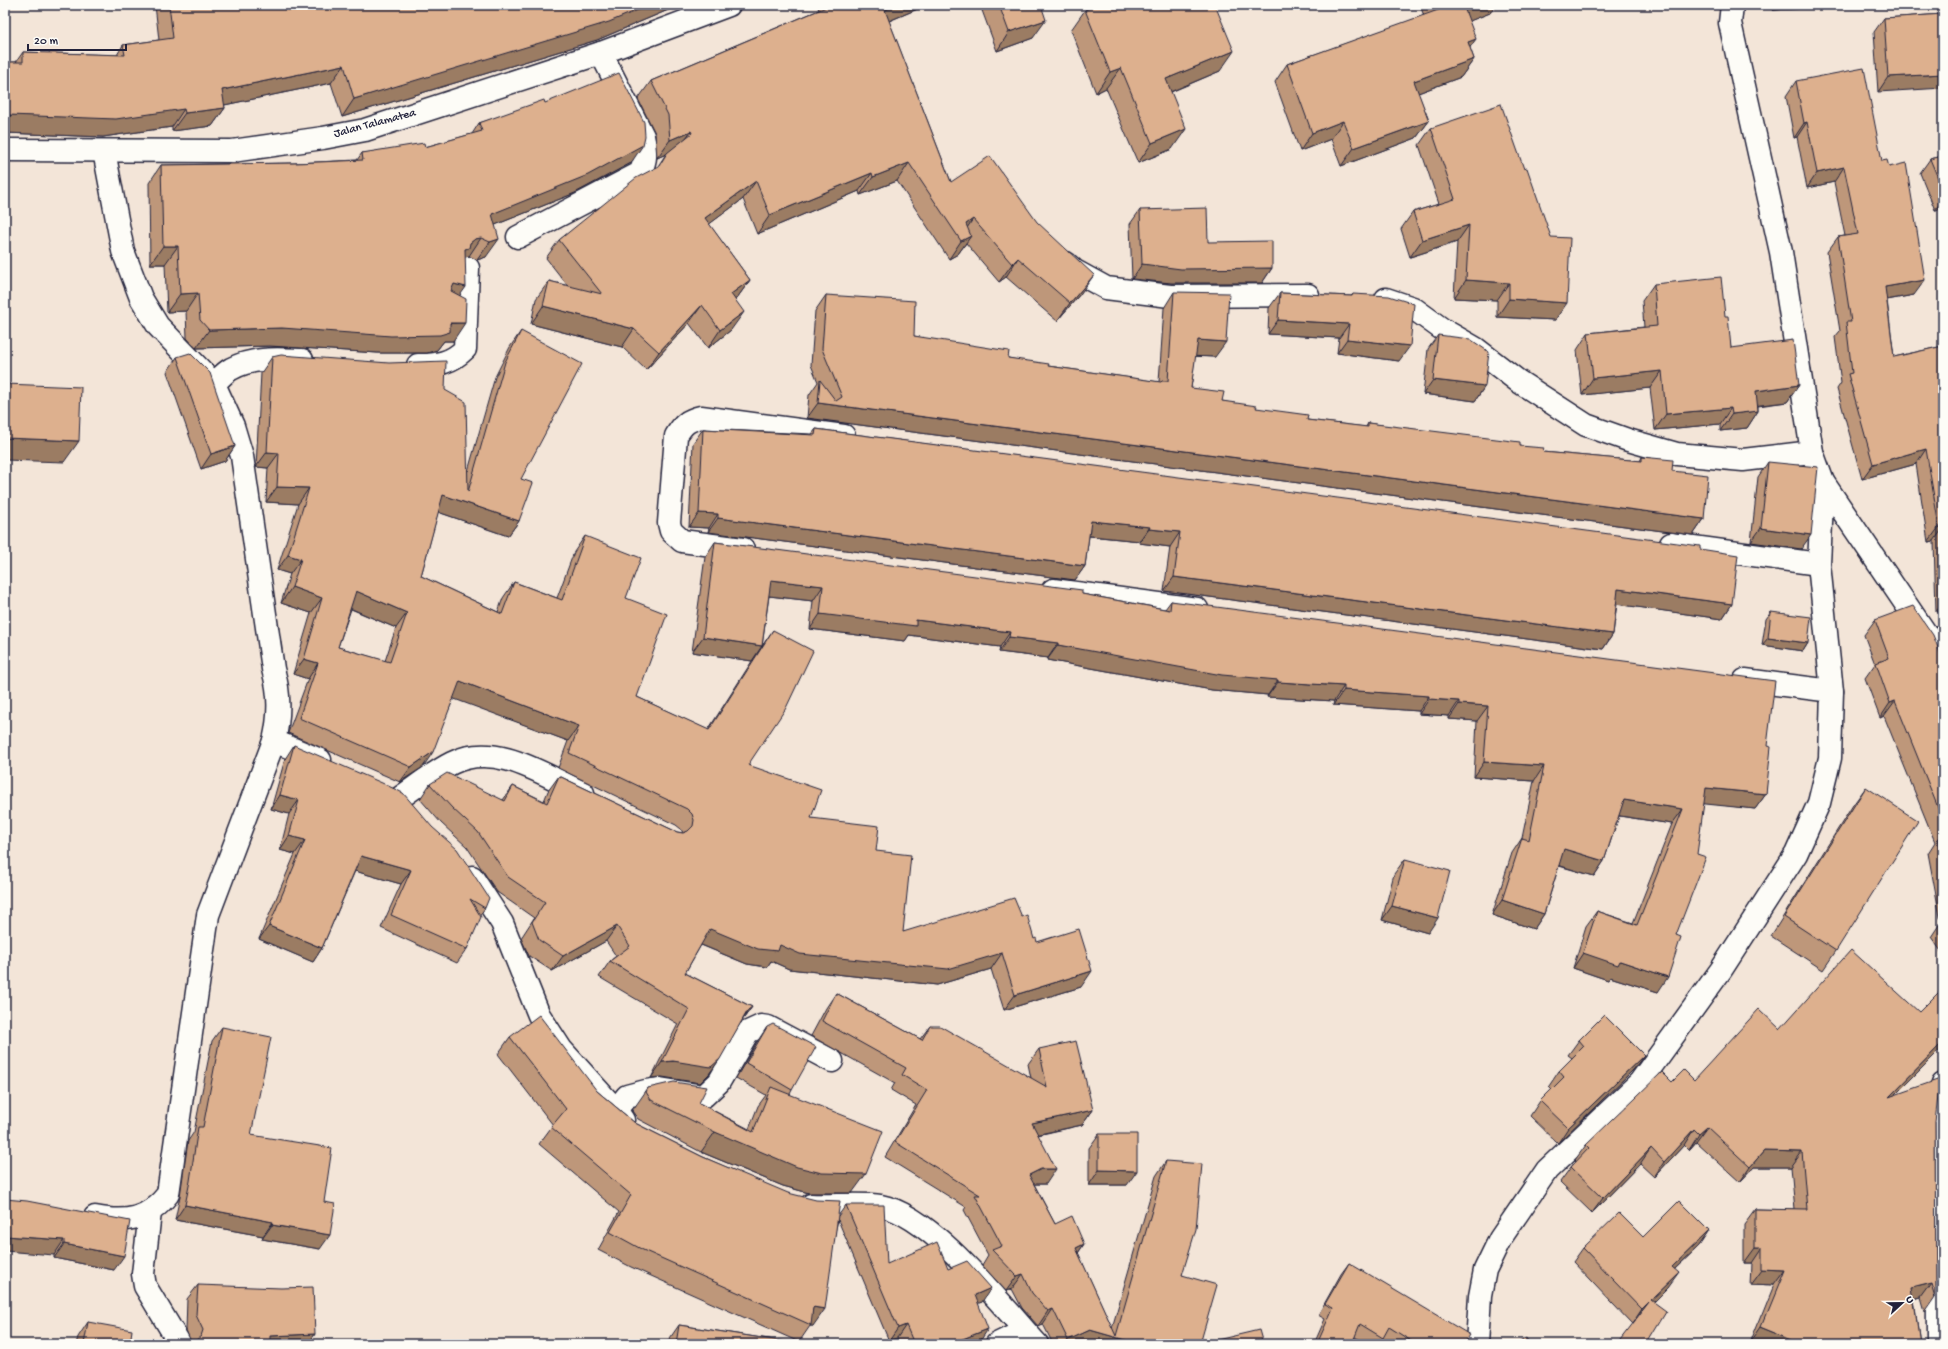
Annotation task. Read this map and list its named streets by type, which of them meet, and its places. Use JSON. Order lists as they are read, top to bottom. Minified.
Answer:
{"streets":{"street":["Jalan Talamatea"]},"scale_bar":"20 m","north":"right"}
